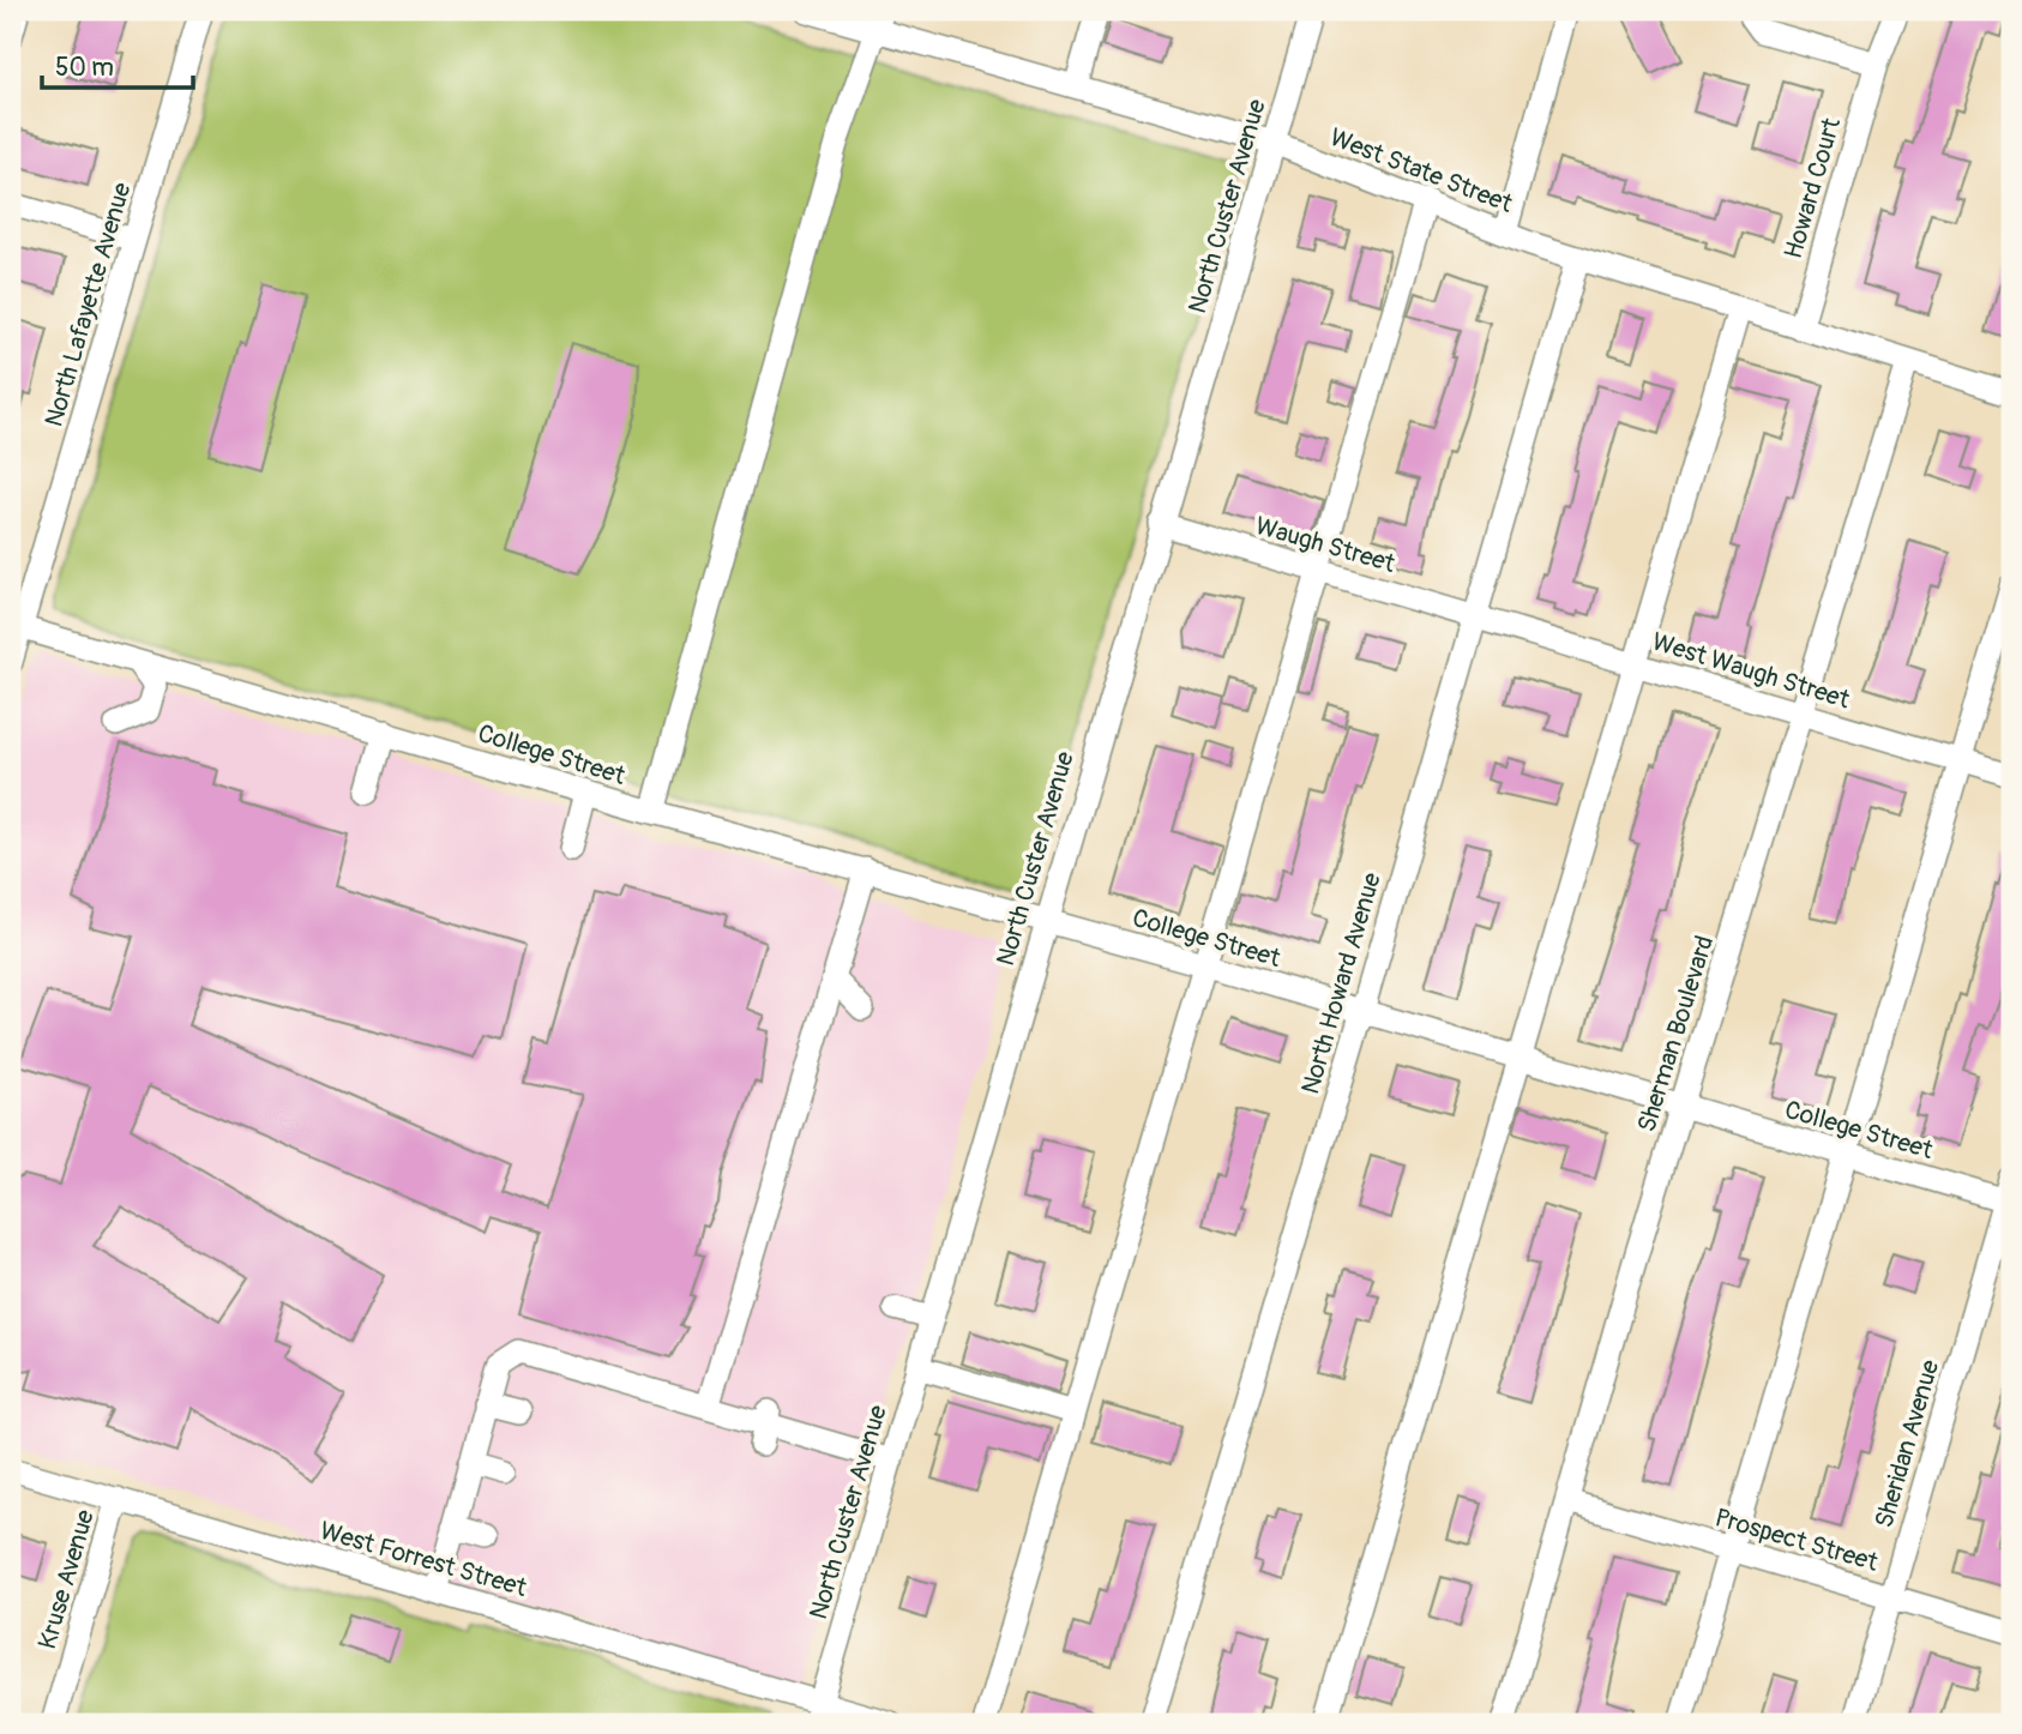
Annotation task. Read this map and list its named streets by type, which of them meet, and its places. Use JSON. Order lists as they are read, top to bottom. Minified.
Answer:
{"streets":{"street":["West State Street","Howard Court","North Custer Avenue","North Lafayette Avenue","Waugh Street","West Waugh Street","College Street","North Howard Avenue","Sherman Boulevard","Sheridan Avenue","Prospect Street","West Forrest Street","Kruse Avenue"]},"crossings":[["West State Street","Howard Court"],["West State Street","North Custer Avenue"],["West State Street","North Howard Avenue"],["West State Street","Sherman Boulevard"],["North Custer Avenue","Waugh Street"],["North Custer Avenue","College Street"],["North Custer Avenue","West Forrest Street"],["North Lafayette Avenue","College Street"],["Waugh Street","West Waugh Street"],["Waugh Street","North Howard Avenue"],["West Waugh Street","North Howard Avenue"],["West Waugh Street","Sherman Boulevard"],["College Street","North Howard Avenue"],["College Street","Sherman Boulevard"],["College Street","Sheridan Avenue"],["Sherman Boulevard","Prospect Street"],["Sheridan Avenue","Prospect Street"],["West Forrest Street","Kruse Avenue"]],"scale_bar":"50 m"}
